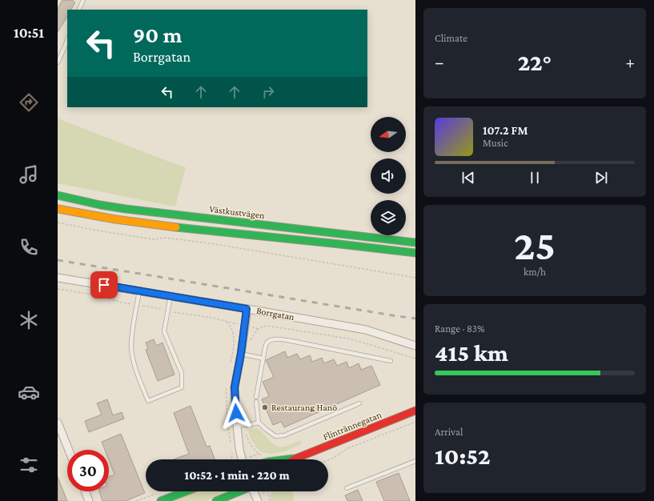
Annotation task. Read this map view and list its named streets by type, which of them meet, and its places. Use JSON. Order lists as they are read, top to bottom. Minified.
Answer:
{"streets":{"main road":["Västkustvägen","Flintrännegatan"],"street":["Borrgatan"]},"places":["Restaurang Hanö"],"north":"left","page":{"tabs":"10:51","tile":["Climate",["25","km/h"],["Range · 83%","415 km"],["Arrival","10:52"]],"turn":["90 m","Borrgatan"],"heat":["−","22°","+"],"song":["107.2 FM","Music"],"limit":"30","trip":"10:52 · 1 min · 220 m"}}
